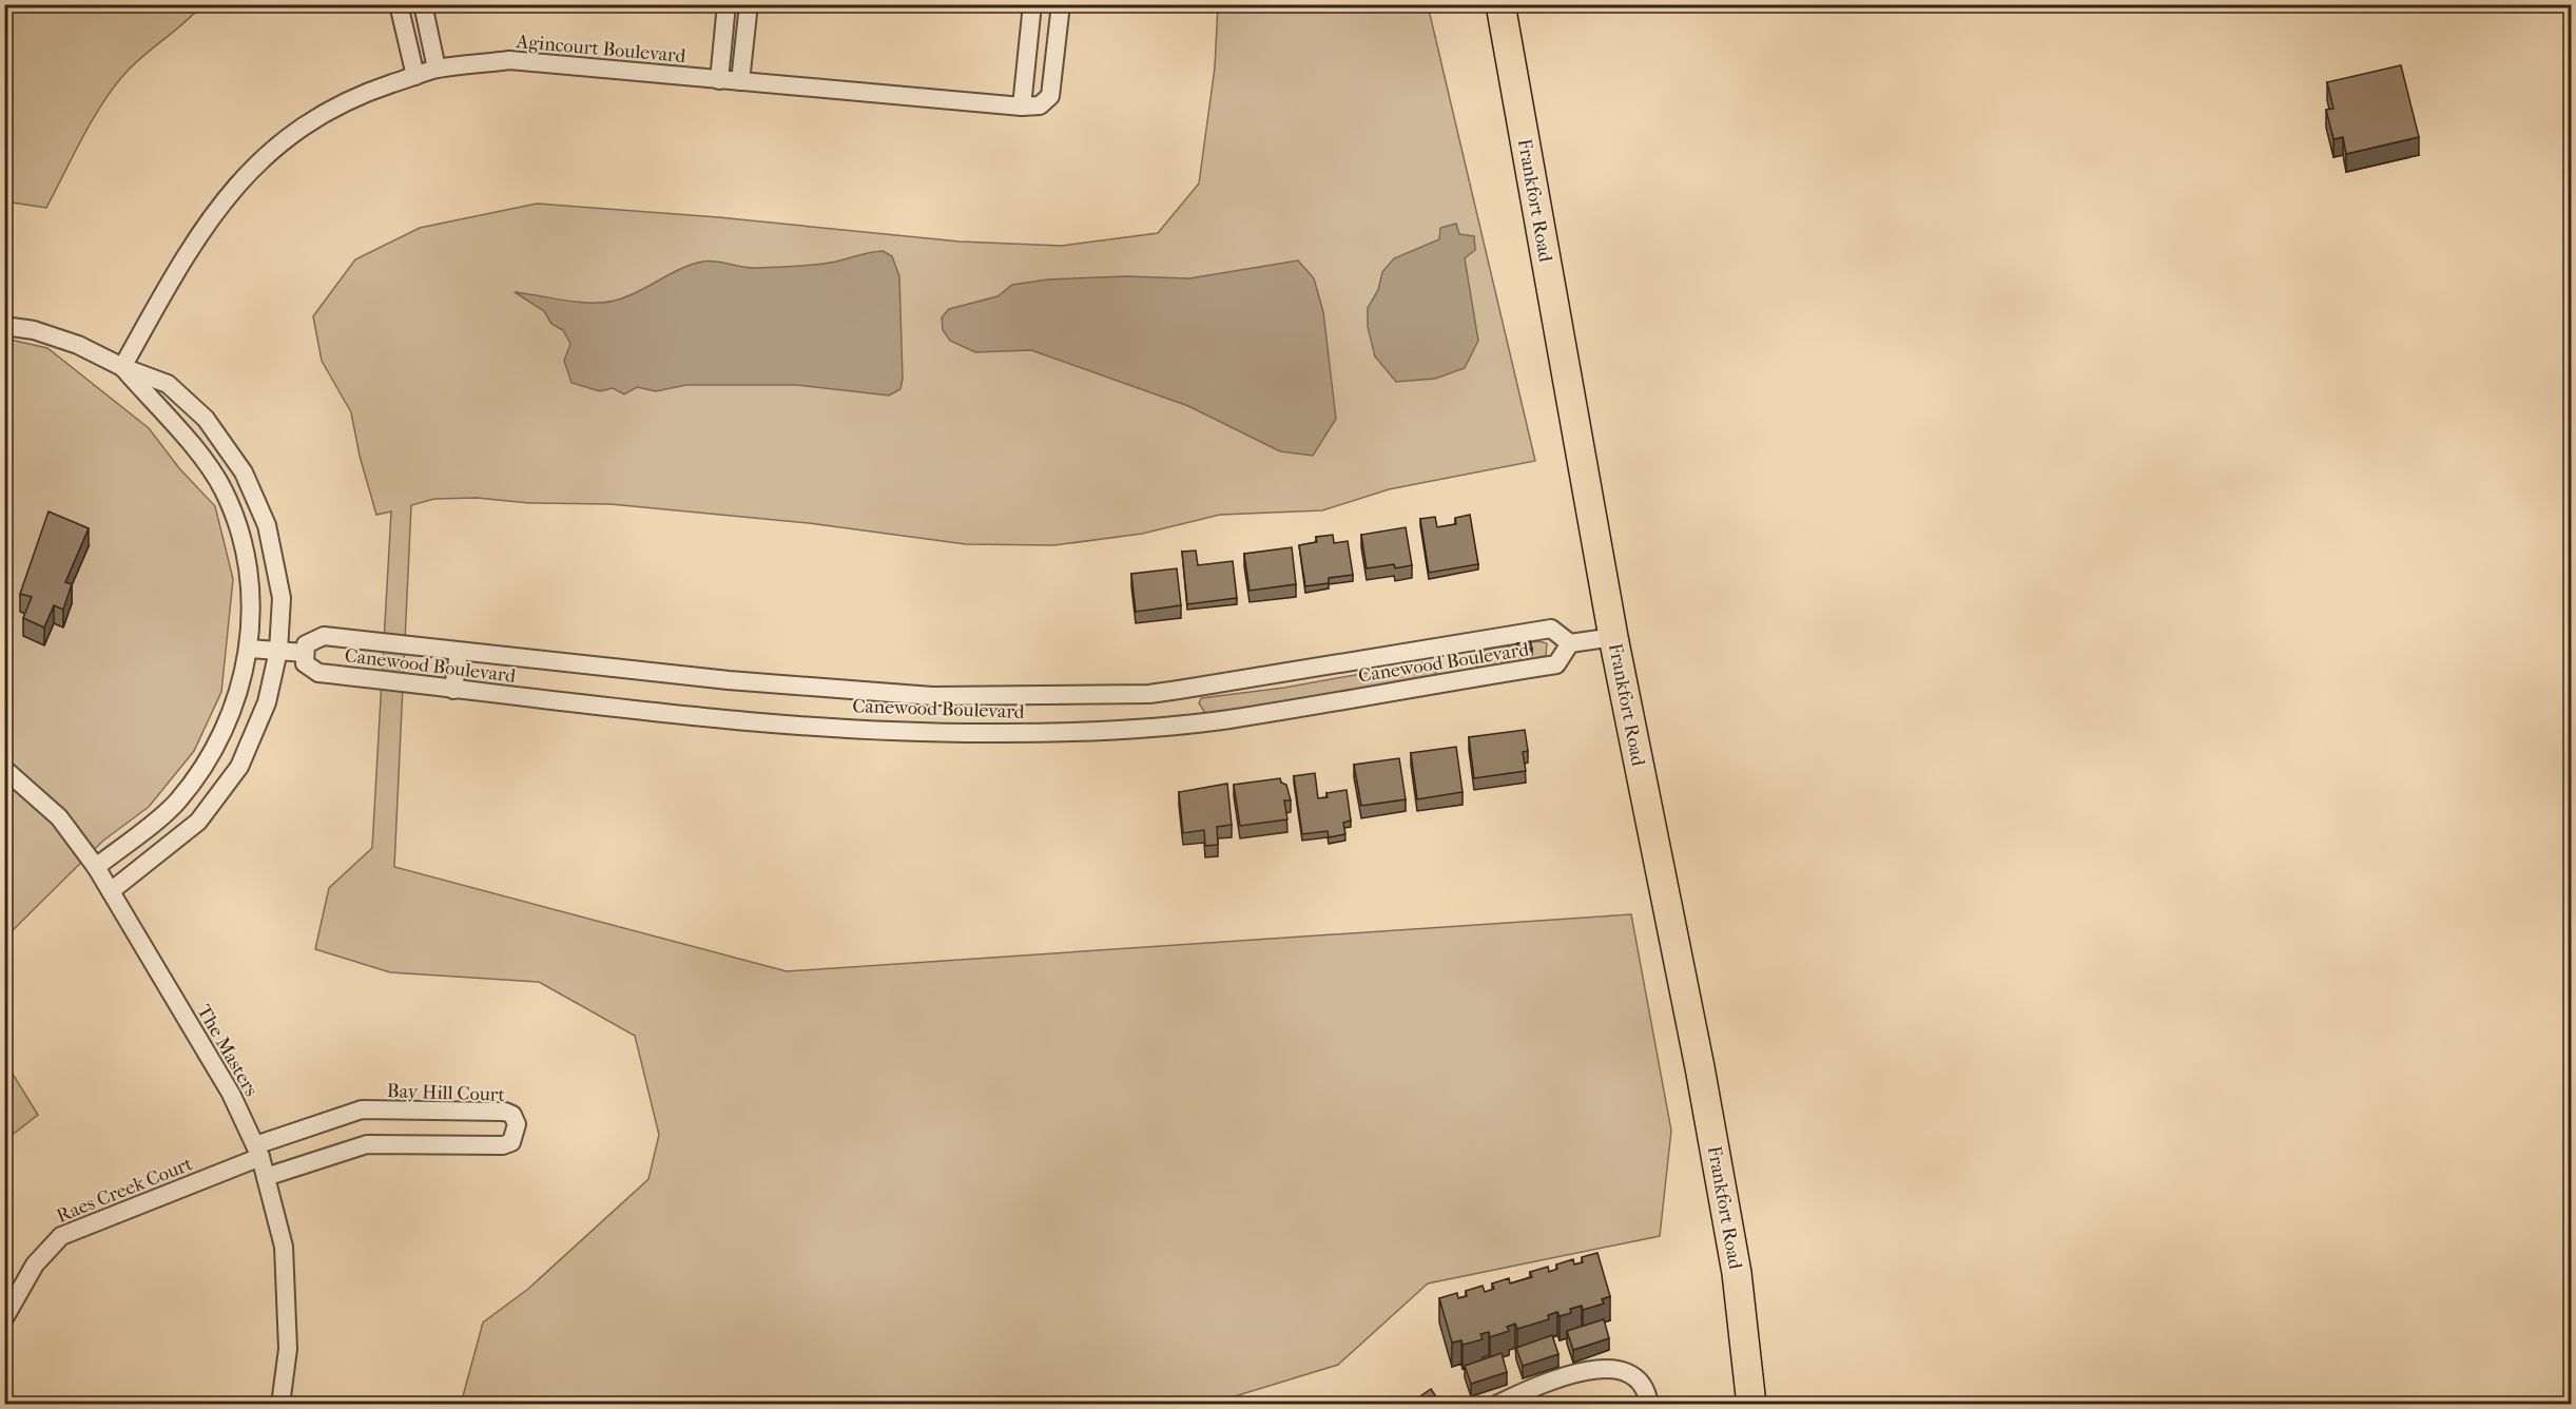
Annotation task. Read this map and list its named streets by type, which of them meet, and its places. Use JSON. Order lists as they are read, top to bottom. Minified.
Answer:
{"streets":{"main road":["Frankfort Road"],"street":["Agincourt Boulevard","Canewood Boulevard","The Masters","Bay Hill Court","Raes Creek Court"]},"crossings":[["The Masters","Bay Hill Court"],["The Masters","Raes Creek Court"],["Bay Hill Court","Raes Creek Court"]]}
